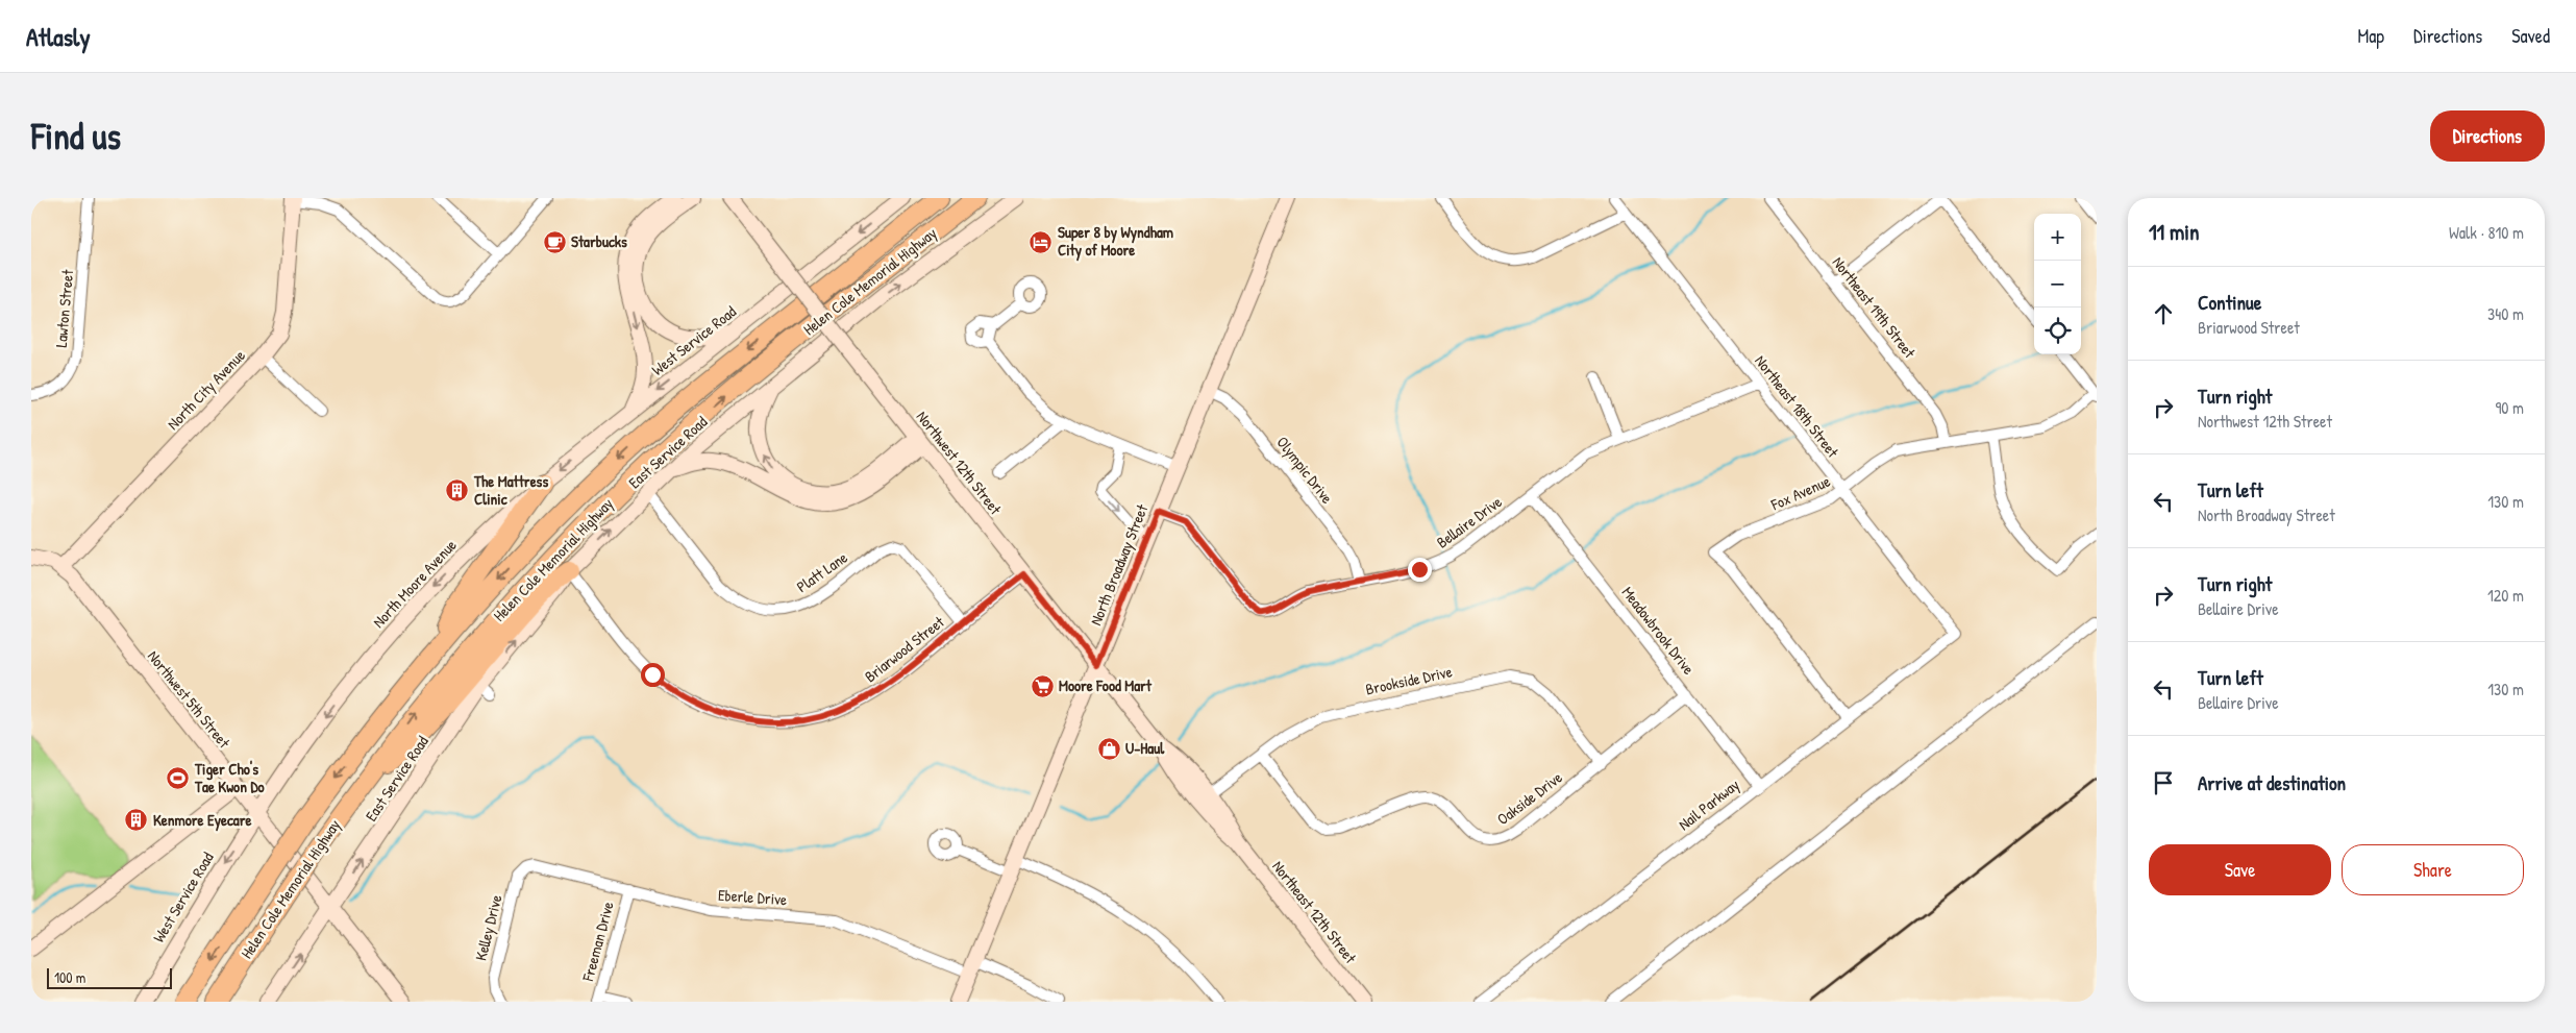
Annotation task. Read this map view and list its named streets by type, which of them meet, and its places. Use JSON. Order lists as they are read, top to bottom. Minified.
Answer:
{"streets":{"highway":["Helen Cole Memorial Highway"],"main road":["West Service Road","North City Avenue","East Service Road","Northwest 12th Street","North Broadway Street","North Moore Avenue","Northwest 5th Street","Northeast 12th Street"],"street":["Northeast 19th Street","Lawton Street","Northeast 18th Street","Olympic Drive","Fox Avenue","Bellaire Drive","Platt Lane","Meadowbrook Drive","Briarwood Street","Brookside Drive","Oakside Drive","Nail Parkway","Eberle Drive","Kelley Drive","Freeman Drive"]},"crossings":[["Northeast 19th Street","Fox Avenue"],["West Service Road","North Moore Avenue"],["West Service Road","Northwest 5th Street"],["North City Avenue","Northwest 5th Street"],["Northeast 18th Street","Fox Avenue"],["Northeast 18th Street","Bellaire Drive"],["Northeast 18th Street","Nail Parkway"],["East Service Road","Platt Lane"],["East Service Road","Briarwood Street"],["East Service Road","Northwest 5th Street"],["Northwest 12th Street","North Broadway Street"],["Northwest 12th Street","Briarwood Street"],["Northwest 12th Street","Northeast 12th Street"],["Olympic Drive","Bellaire Drive"],["Olympic Drive","North Broadway Street"],["Fox Avenue","Nail Parkway"],["Bellaire Drive","North Broadway Street"],["Bellaire Drive","Meadowbrook Drive"],["North Broadway Street","Eberle Drive"],["Platt Lane","Briarwood Street"],["North Moore Avenue","Northwest 5th Street"],["Meadowbrook Drive","Oakside Drive"],["Meadowbrook Drive","Nail Parkway"],["Brookside Drive","Oakside Drive"],["Brookside Drive","Northeast 12th Street"],["Eberle Drive","Kelley Drive"],["Eberle Drive","Freeman Drive"]],"one_way":["East Service Road","North Moore Avenue"],"places":{"cafe":["Starbucks"],"hotel":["Super 8 by Wyndham City of Moore"],"building":["The Mattress Clinic","Kenmore Eyecare"],"supermarket":["Moore Food Mart"],"shop":["U-Haul"],"sports":["Tiger Cho's Tae Kwon Do"]},"scale_bar":"100 m","page":{"header":"Atlasly","nav":["Map","Directions","Saved"],"buttons":["Directions",["Save","Share"]],"title":"Find us","heading":["11 min","Walk · 810 m"],"map_buttons":["+","−"],"list":[["Continue","Briarwood Street","340 m"],["Turn right","Northwest 12th Street","90 m"],["Turn left","North Broadway Street","130 m"],["Turn right","Bellaire Drive","120 m"],["Turn left","Bellaire Drive","130 m"],"Arrive at destination"],"scale":"100 m"}}
